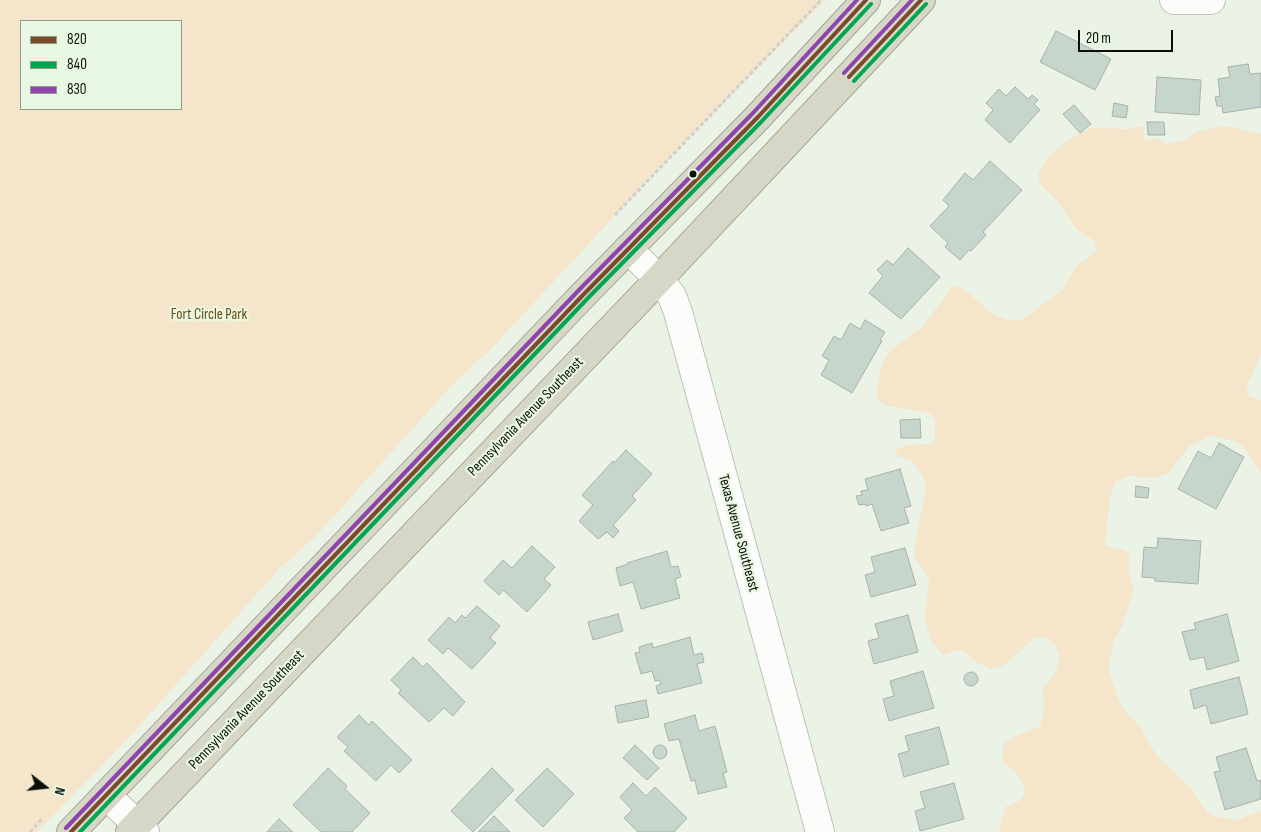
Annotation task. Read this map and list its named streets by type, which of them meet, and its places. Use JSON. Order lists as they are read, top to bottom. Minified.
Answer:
{"streets":{"highway":["Pennsylvania Avenue Southeast"],"street":["Texas Avenue Southeast"]},"crossings":[["Pennsylvania Avenue Southeast","Texas Avenue Southeast"]],"parks":["Fort Circle Park"],"lines":["transit line 820","transit line 830","transit line 840"],"legend":["820","840","830"],"scale_bar":"20 m","north":"right"}
